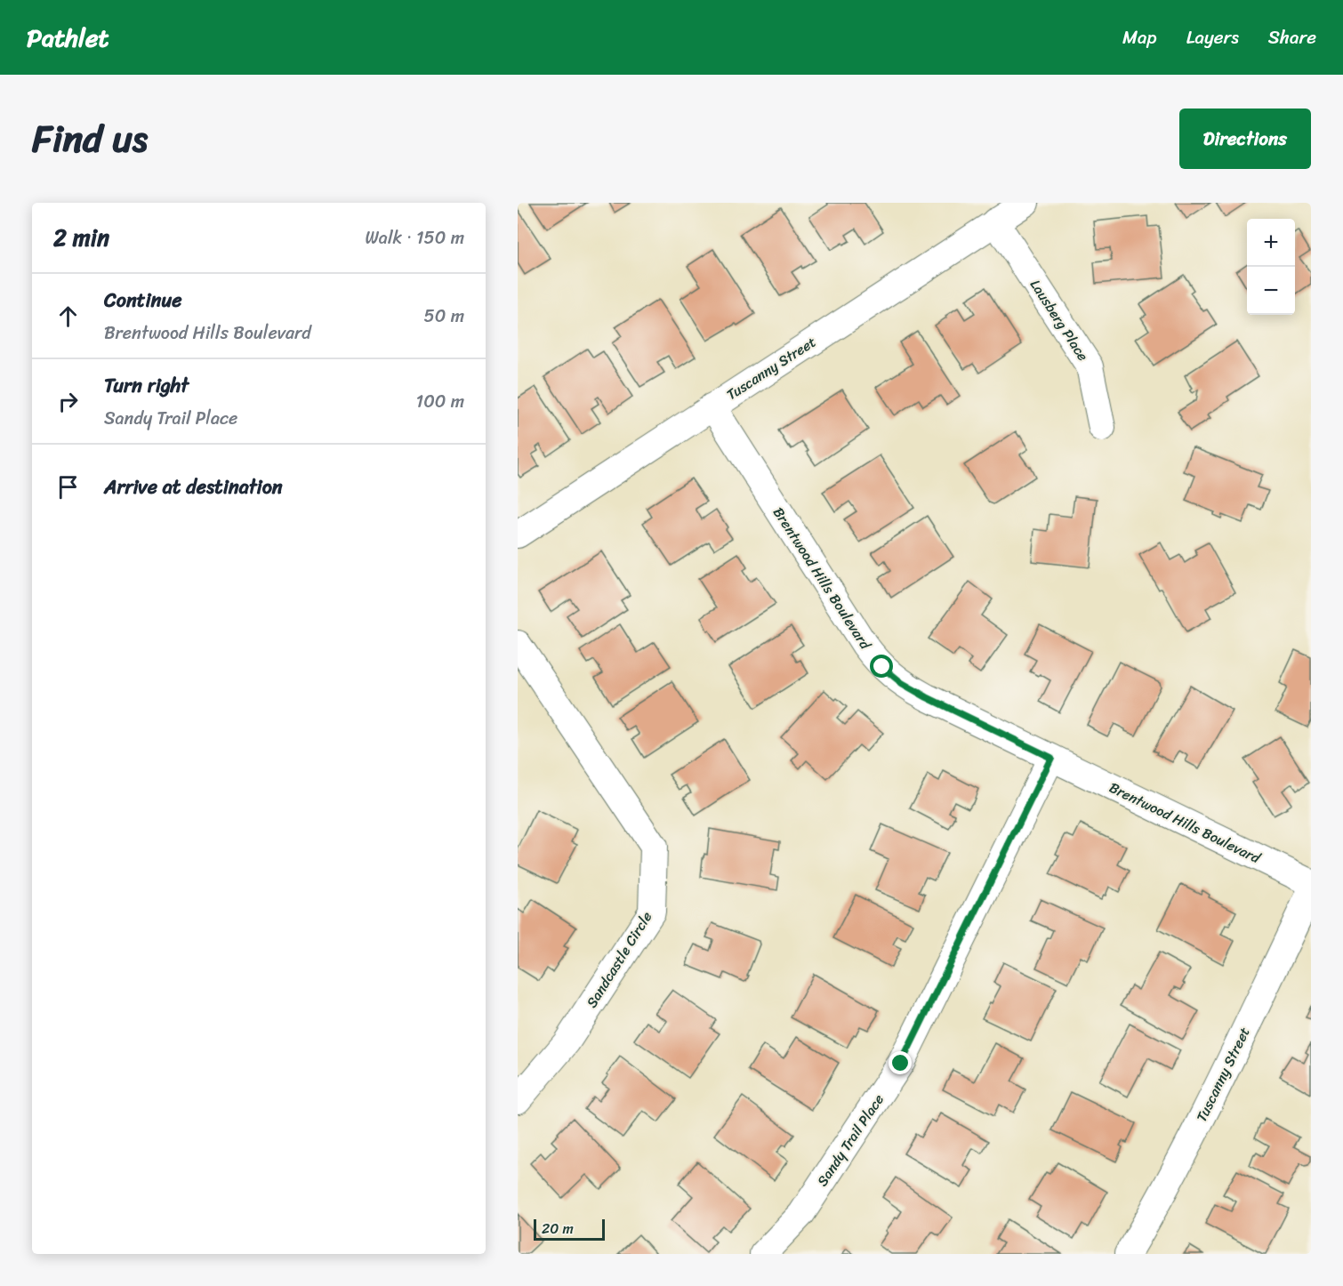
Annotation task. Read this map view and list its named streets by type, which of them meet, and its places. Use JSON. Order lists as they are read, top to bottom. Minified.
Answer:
{"streets":{"street":["Lausberg Place","Tuscanny Street","Brentwood Hills Boulevard","Sandcastle Circle","Sandy Trail Place"]},"crossings":[["Lausberg Place","Tuscanny Street"],["Tuscanny Street","Brentwood Hills Boulevard"],["Brentwood Hills Boulevard","Sandy Trail Place"]],"scale_bar":"20 m","page":{"header":"Pathlet","nav":["Map","Layers","Share"],"title":"Find us","buttons":"Directions","heading":["2 min","Walk · 150 m"],"map_buttons":["+","−"],"list":[["Continue","Brentwood Hills Boulevard","50 m"],["Turn right","Sandy Trail Place","100 m"],"Arrive at destination"],"scale":"20 m"}}
